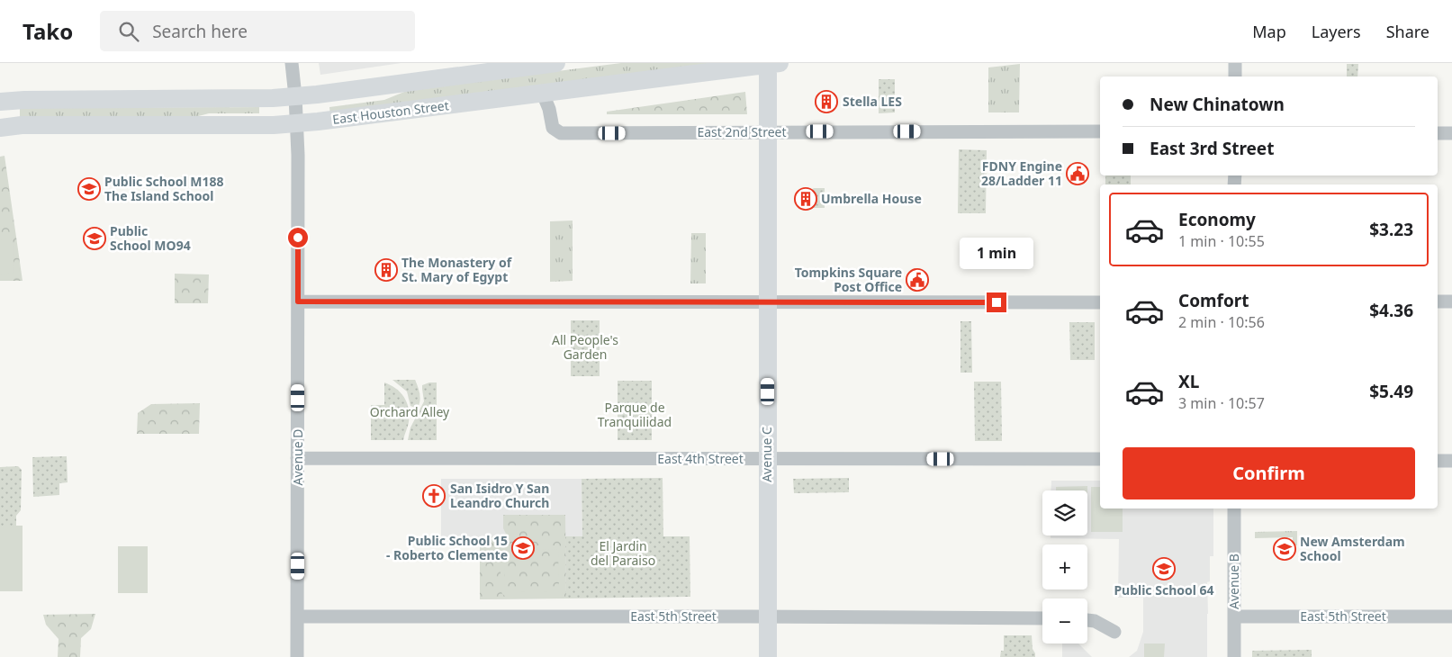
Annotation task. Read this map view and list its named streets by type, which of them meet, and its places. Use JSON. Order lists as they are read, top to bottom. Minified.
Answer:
{"streets":{"main road":["East Houston Street","Avenue C"],"street":["East 2nd Street","Avenue D","East 4th Street","Avenue B","East 5th Street"]},"crossings":[["East Houston Street","East 2nd Street"],["East Houston Street","Avenue C"],["East Houston Street","Avenue D"],["East 2nd Street","Avenue C"],["Avenue C","East 4th Street"],["Avenue C","East 5th Street"],["Avenue D","East 4th Street"],["Avenue D","East 5th Street"],["Avenue B","East 5th Street"]],"parks":["All People's Garden","Parque de Tranquilidad","Orchard Alley","El Jardin del Paraiso"],"places":{"building":["Stella LES","Umbrella House","The Monastery of St. Mary of Egypt"],"public building":["FDNY Engine 28/Ladder 11","Tompkins Square Post Office"],"school or university":["Public School M188 The Island School","Public School MO94","Public School 15 - Roberto Clemente","New Amsterdam School","Public School 64"],"church":["San Isidro Y San Leandro Church"]},"page":{"header":"Tako","search":"Search here","nav":["Map","Layers","Share"],"banner":["New Chinatown","East 3rd Street"],"list":[{"name":"Economy","note":"1 min · 10:55","value":"$3.23"},{"name":"Comfort","note":"2 min · 10:56","value":"$4.36"},{"name":"XL","note":"3 min · 10:57","value":"$5.49"}],"bubble":"1 min","buttons":"Confirm","map_buttons":["+","−"]}}
